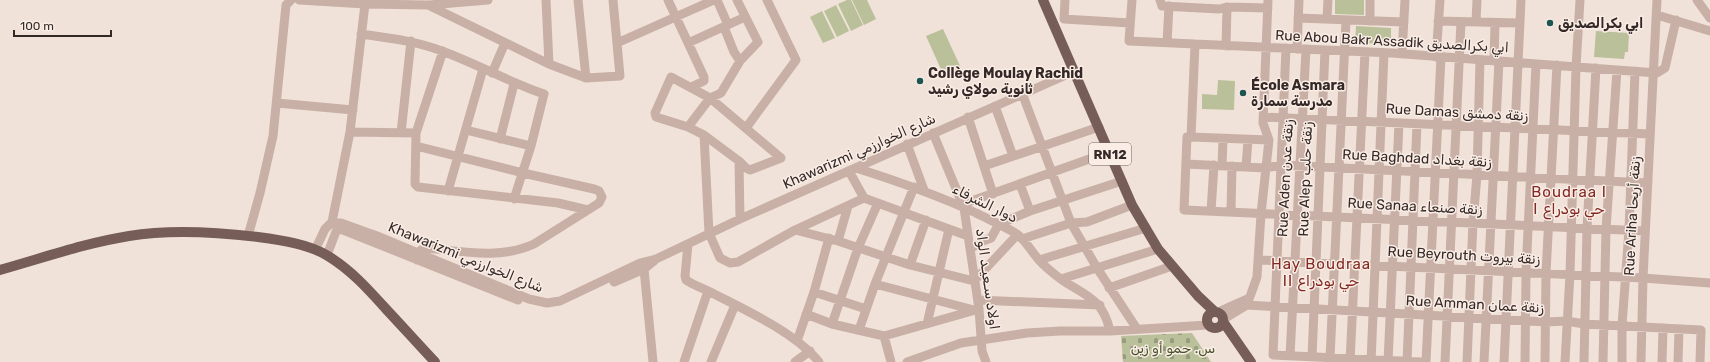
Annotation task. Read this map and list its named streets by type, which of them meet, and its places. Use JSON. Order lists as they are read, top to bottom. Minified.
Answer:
{"streets":{"main road":["RN12"],"street":["Rue Abou Bakr Assadik ابي بكرالصديق","Rue Damas زنقة دمشق","Khawarizmi شارع الخوارزمي","Rue Baghdad زنقة بغداد","Rue Aden زنقة عدن","Rue Alep زنقة حلب","دوار الشرفاء","Rue Sanaa زنقة صنعاء","Rue Ariha زنقة أريحا","Rue Beyrouth زنقة بيروت","اولاد سـعيـد الواد","Rue Amman زنقة عمان"]},"crossings":[["Rue Abou Bakr Assadik ابي بكرالصديق","Rue Aden زنقة عدن"],["Rue Abou Bakr Assadik ابي بكرالصديق","Rue Alep زنقة حلب"],["Rue Abou Bakr Assadik ابي بكرالصديق","Rue Ariha زنقة أريحا"],["Rue Damas زنقة دمشق","Rue Aden زنقة عدن"],["Rue Damas زنقة دمشق","Rue Alep زنقة حلب"],["Rue Damas زنقة دمشق","Rue Ariha زنقة أريحا"],["Khawarizmi شارع الخوارزمي","RN12"],["Khawarizmi شارع الخوارزمي","دوار الشرفاء"],["Khawarizmi شارع الخوارزمي","اولاد سـعيـد الواد"],["Rue Baghdad زنقة بغداد","Rue Aden زنقة عدن"],["Rue Baghdad زنقة بغداد","Rue Alep زنقة حلب"],["Rue Baghdad زنقة بغداد","Rue Sanaa زنقة صنعاء"],["Rue Baghdad زنقة بغداد","Rue Ariha زنقة أريحا"],["Rue Aden زنقة عدن","Rue Sanaa زنقة صنعاء"],["Rue Aden زنقة عدن","Rue Beyrouth زنقة بيروت"],["Rue Aden زنقة عدن","Rue Amman زنقة عمان"],["Rue Alep زنقة حلب","Rue Sanaa زنقة صنعاء"],["Rue Alep زنقة حلب","Rue Beyrouth زنقة بيروت"],["Rue Alep زنقة حلب","Rue Amman زنقة عمان"],["دوار الشرفاء","اولاد سـعيـد الواد"],["Rue Sanaa زنقة صنعاء","Rue Ariha زنقة أريحا"],["Rue Ariha زنقة أريحا","Rue Beyrouth زنقة بيروت"],["Rue Ariha زنقة أريحا","Rue Amman زنقة عمان"]],"districts":["Boudraa I I حي بودراع","Hay Boudraa II حي بودراع"],"parks":["س. حمو أو زين"],"places":["ابي بكرالصديق","Collège Moulay Rachid ثانوية مولاي رشيد","École Asmara مدرسة سمارة"],"scale_bar":"100 m"}
